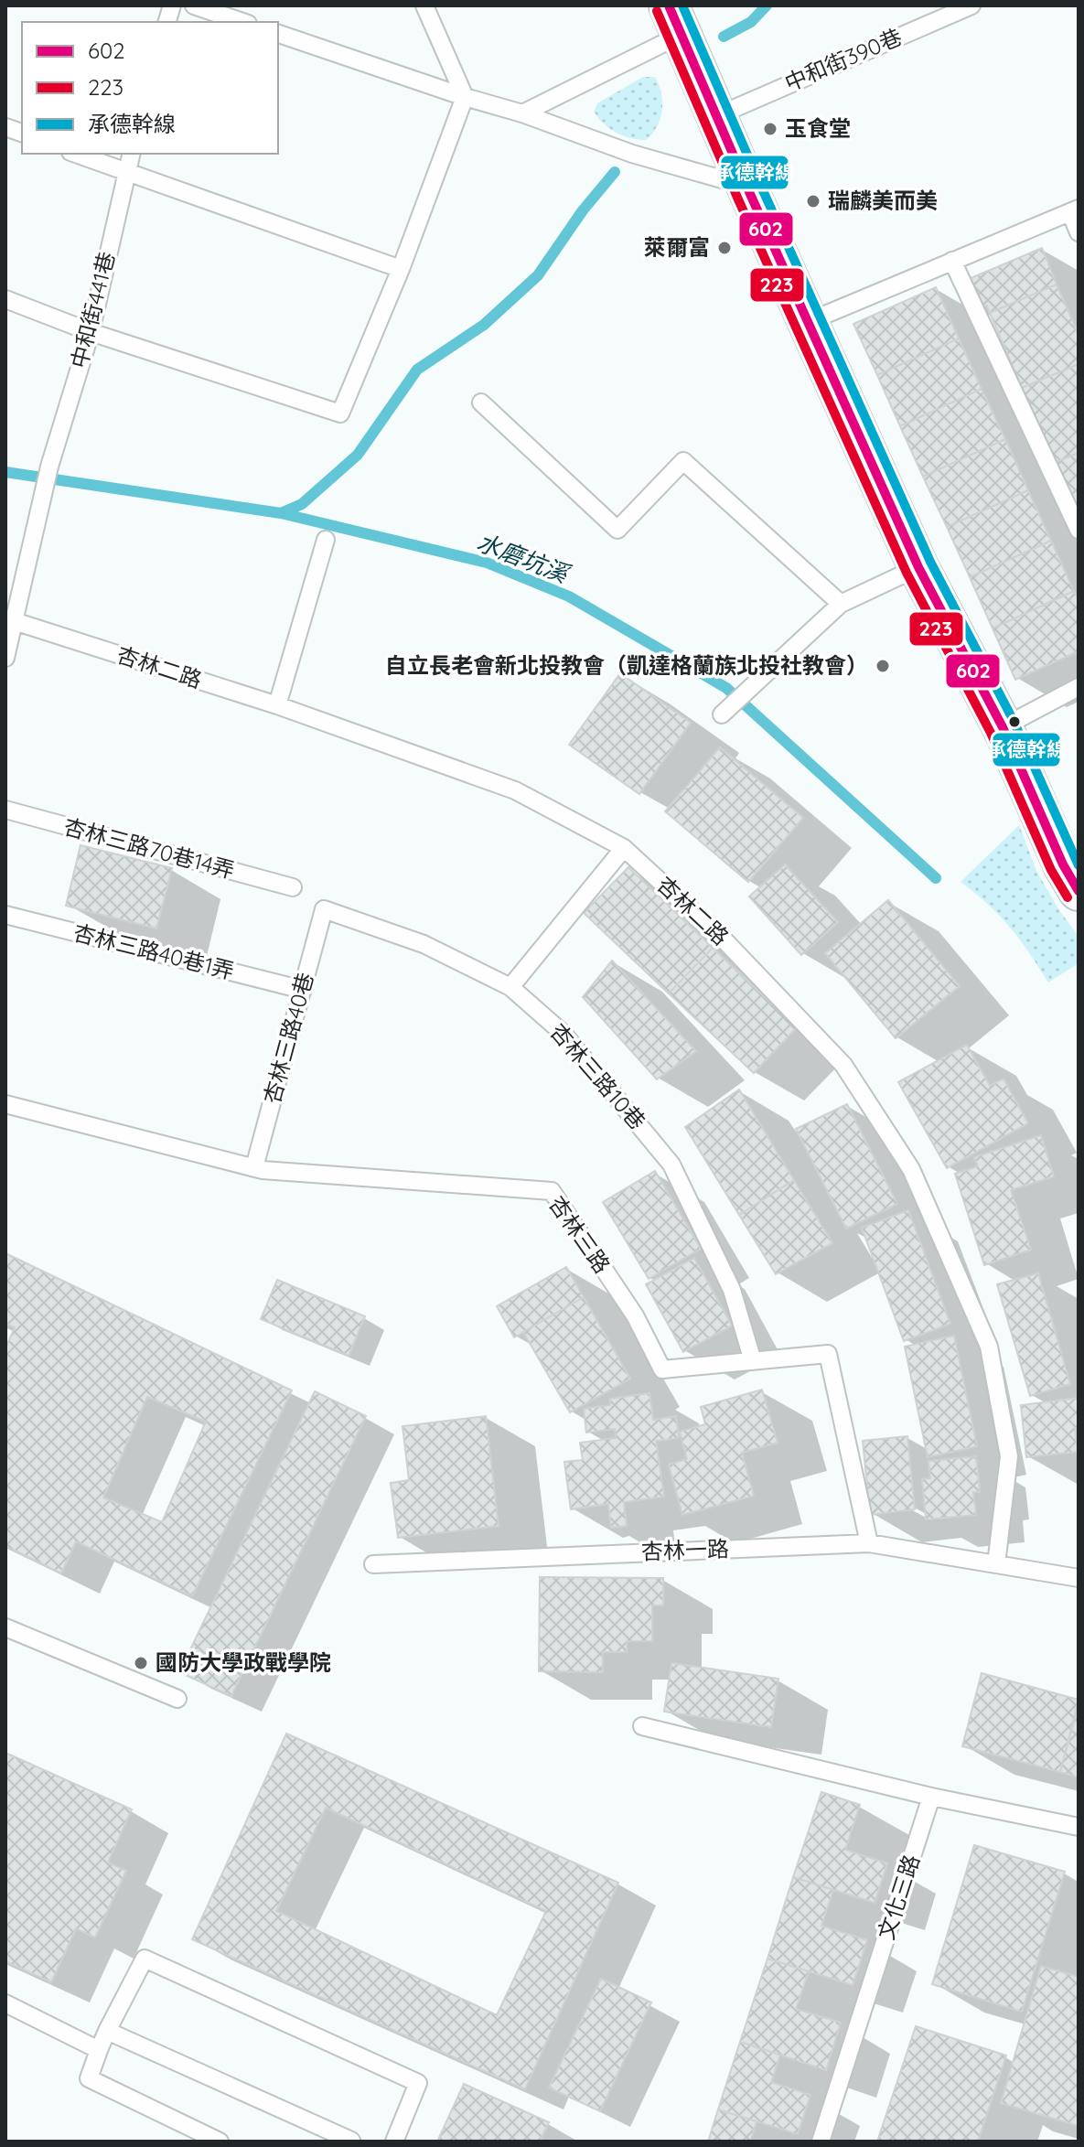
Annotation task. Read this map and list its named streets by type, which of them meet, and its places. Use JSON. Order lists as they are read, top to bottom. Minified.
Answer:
{"streets":{"lane":["中和街390巷","中和街441巷","杏林二路","杏林三路70巷14弄","杏林三路40巷1弄","杏林三路40巷","杏林三路10巷","杏林三路","杏林一路","文化三路"]},"crossings":[["中和街441巷","杏林二路"],["杏林二路","杏林一路"],["杏林三路40巷1弄","杏林三路40巷"],["杏林三路40巷","杏林三路10巷"],["杏林三路40巷","杏林三路"],["杏林三路10巷","杏林三路"],["杏林三路","杏林一路"]],"water":["水磨坑溪"],"places":["玉食堂","瑞麟美而美","萊爾富","自立長老會新北投教會（凱達格蘭族北投社教會）","國防大學政戰學院"],"lines":["transit line 602","transit line 承德幹線","transit line 223"],"legend":["602","223","承德幹線"]}
